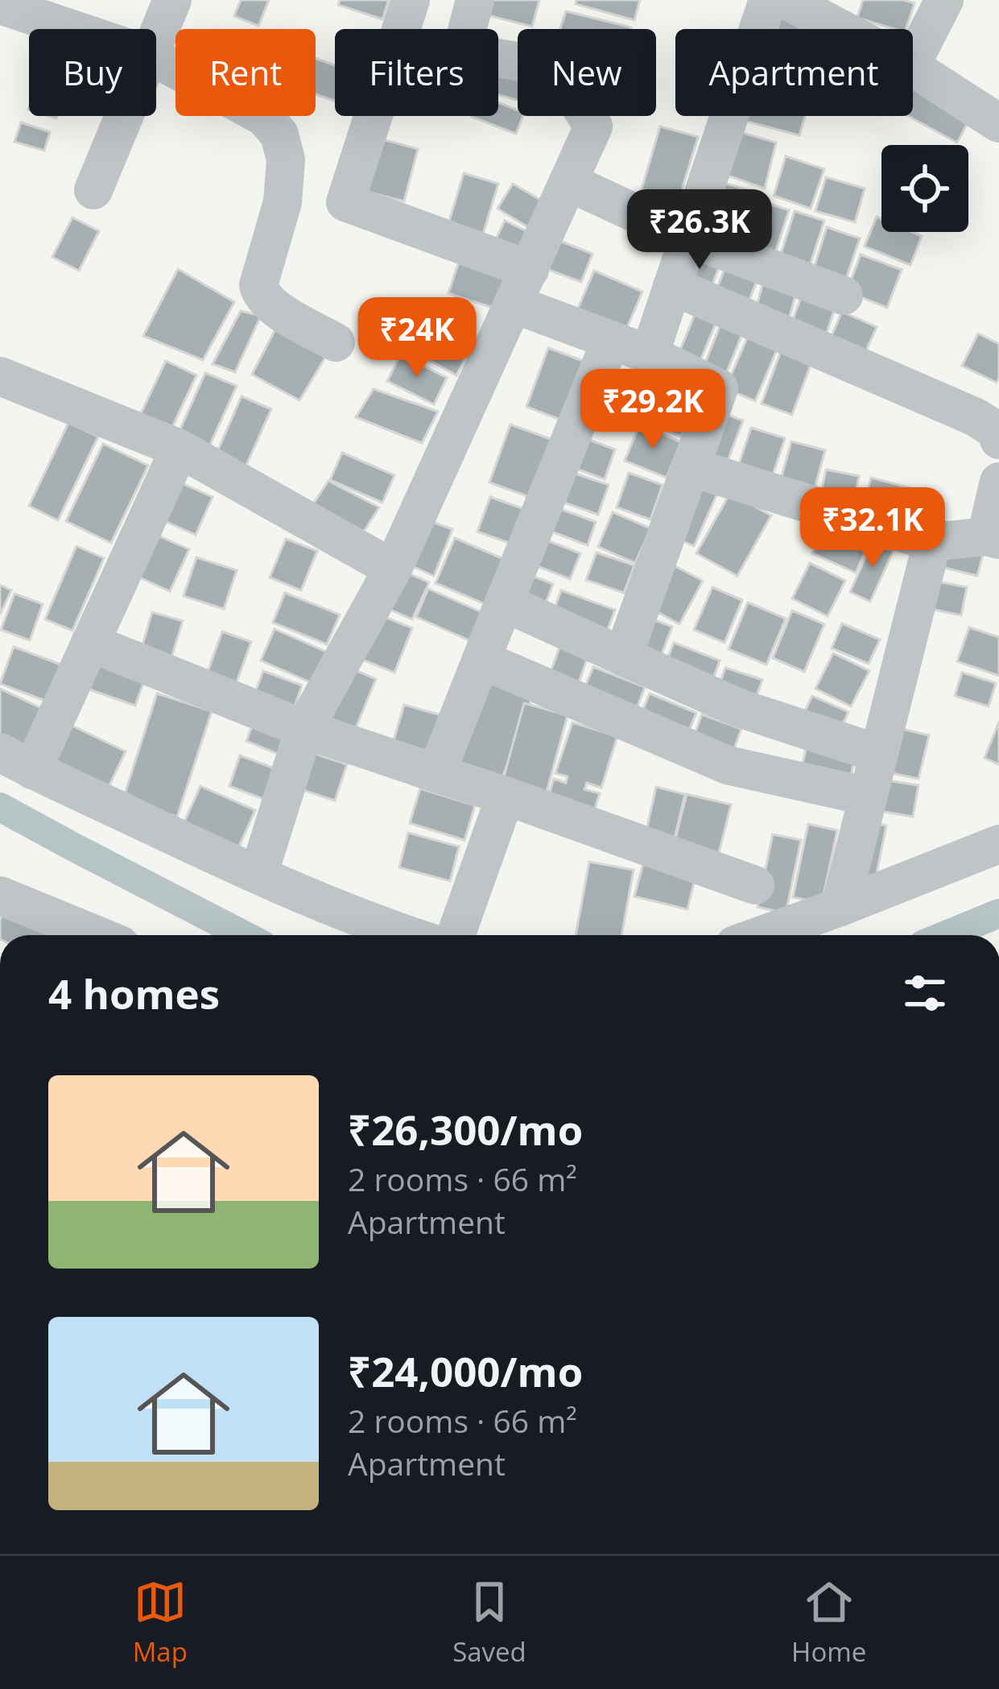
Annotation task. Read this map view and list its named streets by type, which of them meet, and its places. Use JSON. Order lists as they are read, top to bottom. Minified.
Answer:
{"page":{"chip":["Buy","Rent","Filters","New","Apartment"],"price":["₹26.3K","₹24K","₹29.2K","₹32.1K"],"heading":"4 homes","list":[{"name":"₹26,300/mo","note":"2 rooms · 66 m² · Apartment"},{"name":"₹24,000/mo","note":"2 rooms · 66 m² · Apartment"}],"tabs":["Map","Saved","Home"]}}
